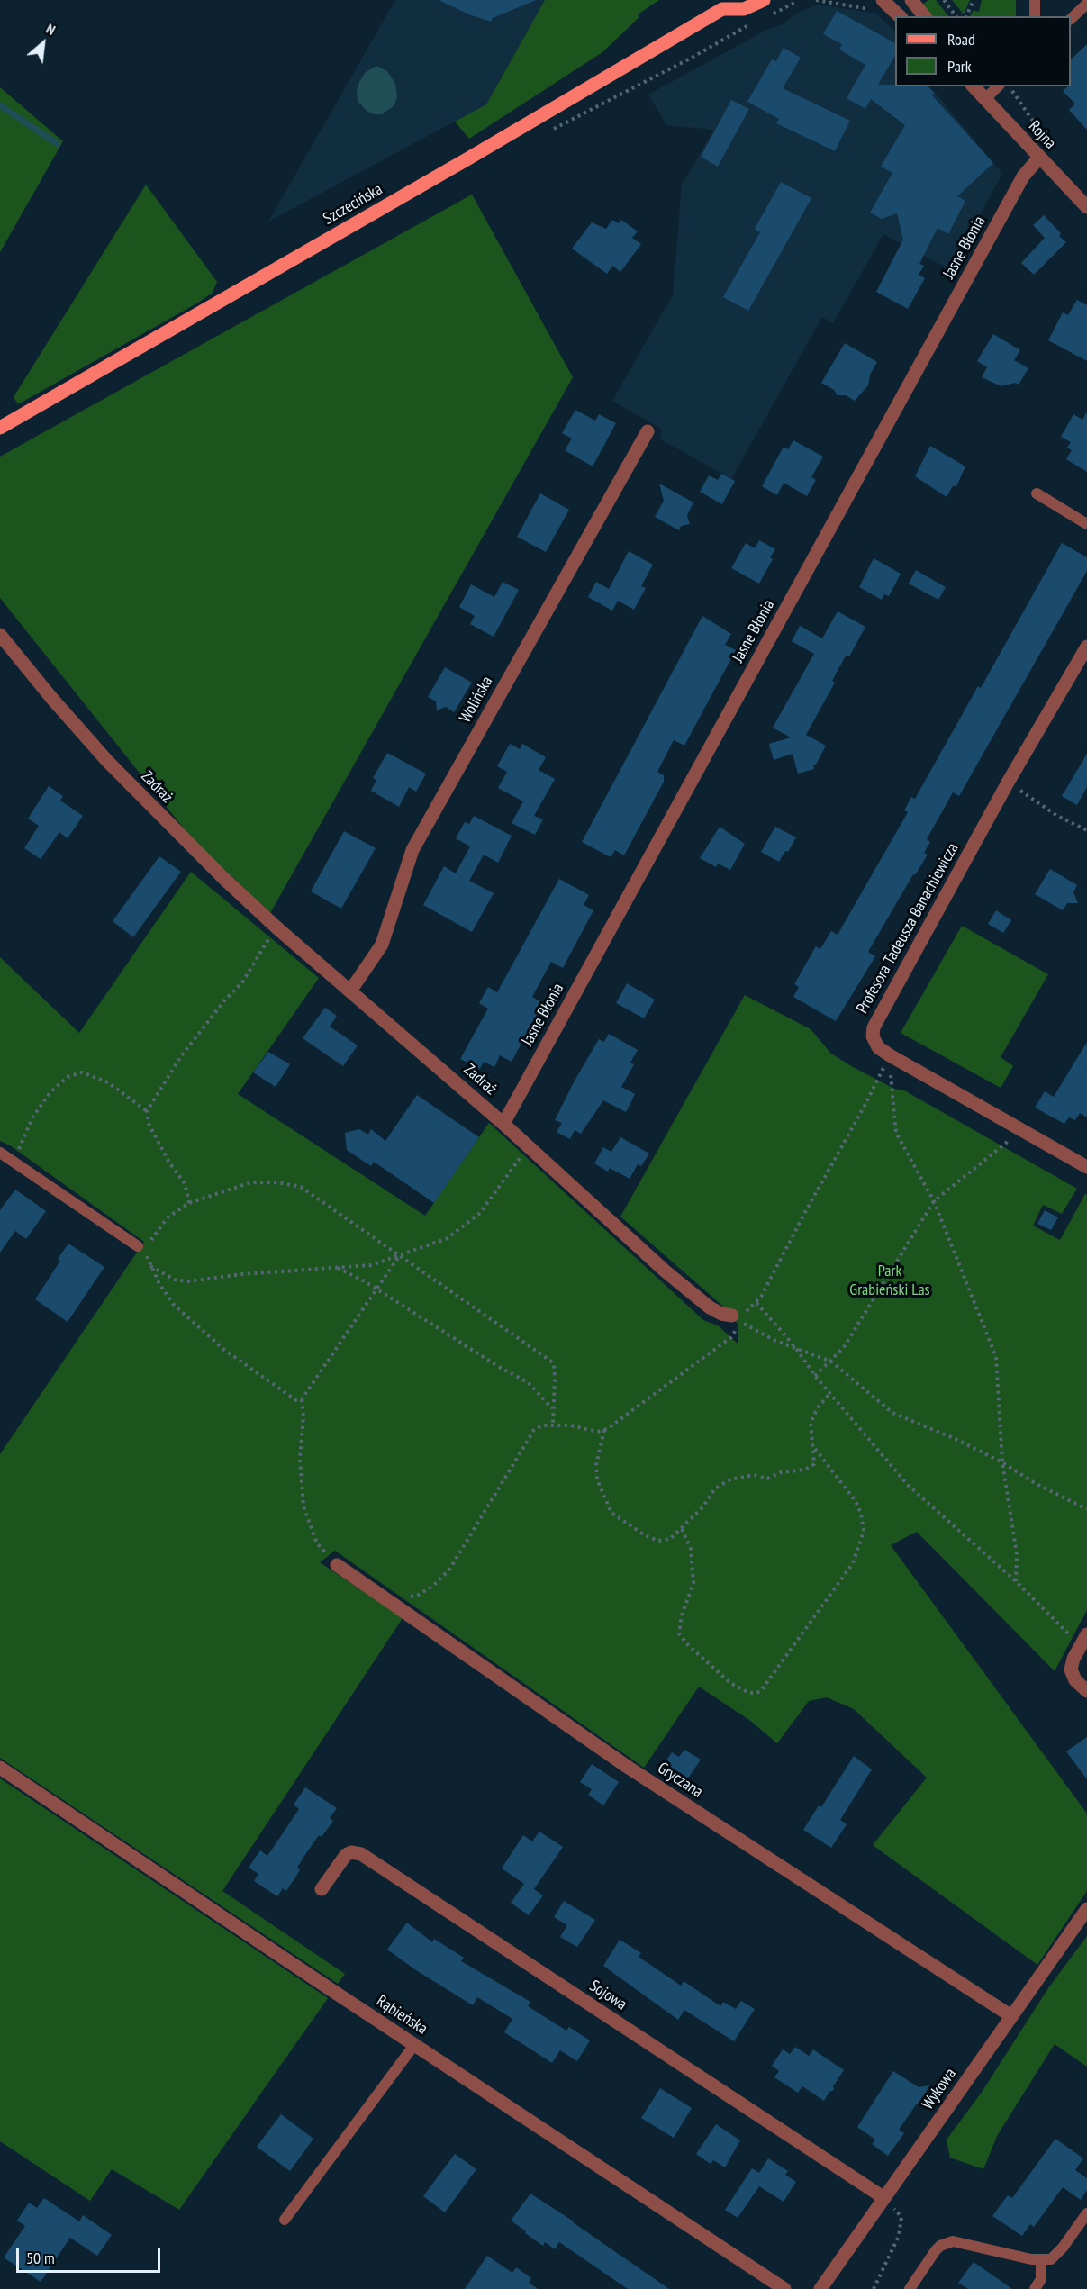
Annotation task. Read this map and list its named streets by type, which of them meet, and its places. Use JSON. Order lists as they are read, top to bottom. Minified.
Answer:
{"streets":{"main road":["Szczecińska"],"street":["Rojna","Jasne Błonia","Wolińska","Zadraż","Profesora Tadeusza Banachiewicza","Gryczana","Sojowa","Rąbieńska","Wykowa"]},"crossings":[["Rojna","Jasne Błonia"],["Jasne Błonia","Zadraż"],["Wolińska","Zadraż"],["Gryczana","Wykowa"],["Sojowa","Wykowa"]],"parks":["Park Grabieński Las"],"legend":["Road","Park"],"scale_bar":"50 m","north":"top right"}
